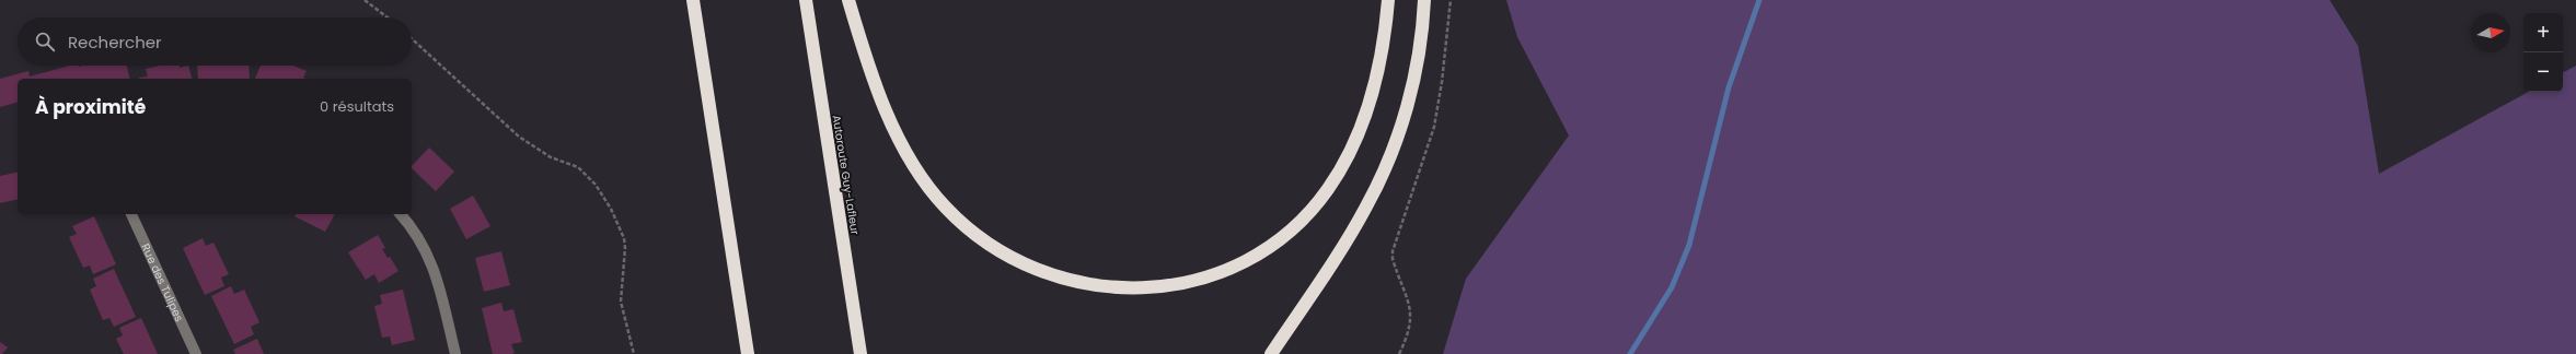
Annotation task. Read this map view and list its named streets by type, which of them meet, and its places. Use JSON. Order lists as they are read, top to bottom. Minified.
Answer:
{"streets":{"highway":["Autoroute Guy-Lafleur"],"street":["Rue des Tulipes"]},"north":"right","page":{"map_buttons":["+","−"],"search":"Rechercher","heading":["À proximité","0 résultats"]}}
